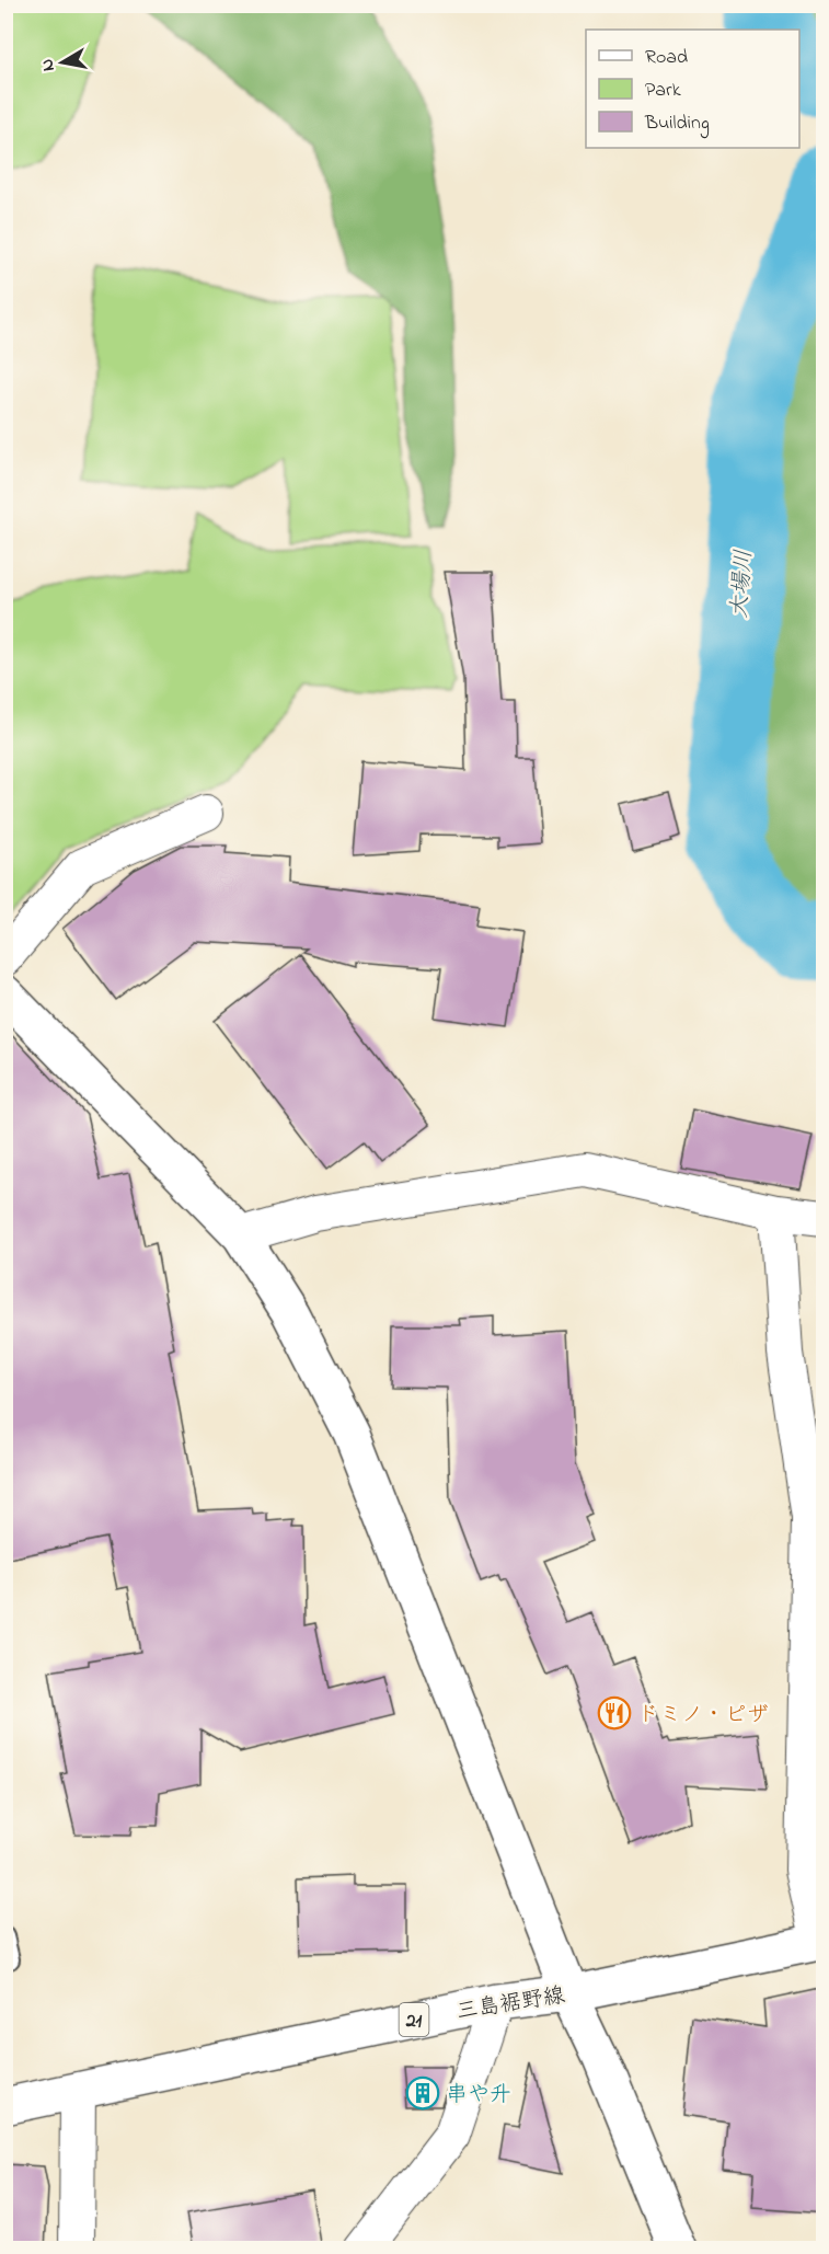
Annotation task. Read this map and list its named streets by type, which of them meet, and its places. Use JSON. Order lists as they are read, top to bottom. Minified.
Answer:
{"streets":{"street":["三島裾野線","21"]},"water":["大場川"],"places":{"restaurant":["ドミノ・ピザ"],"building":["串や升"]},"legend":["Road","Park","Building"],"north":"left"}
